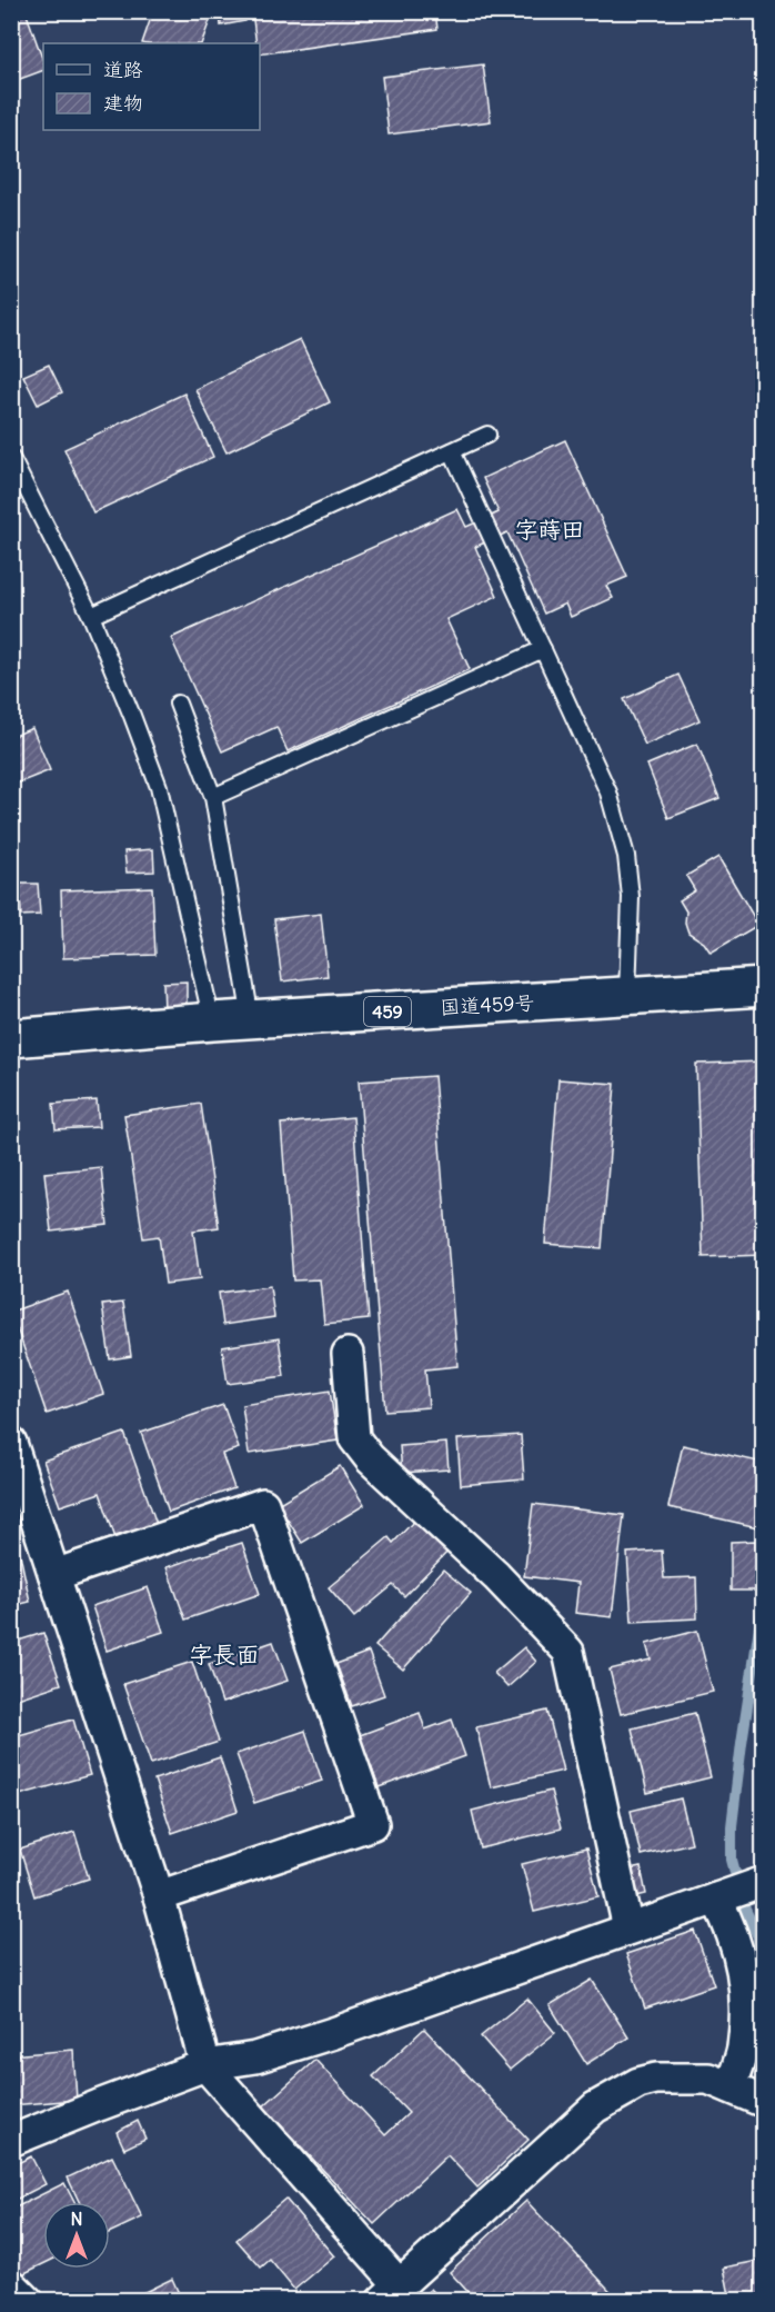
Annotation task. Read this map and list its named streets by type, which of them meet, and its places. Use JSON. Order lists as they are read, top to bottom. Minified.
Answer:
{"streets":{"highway":["国道459号","459"]},"districts":["字蒔田","字長面"],"legend":["道路","建物"],"north":"top"}
